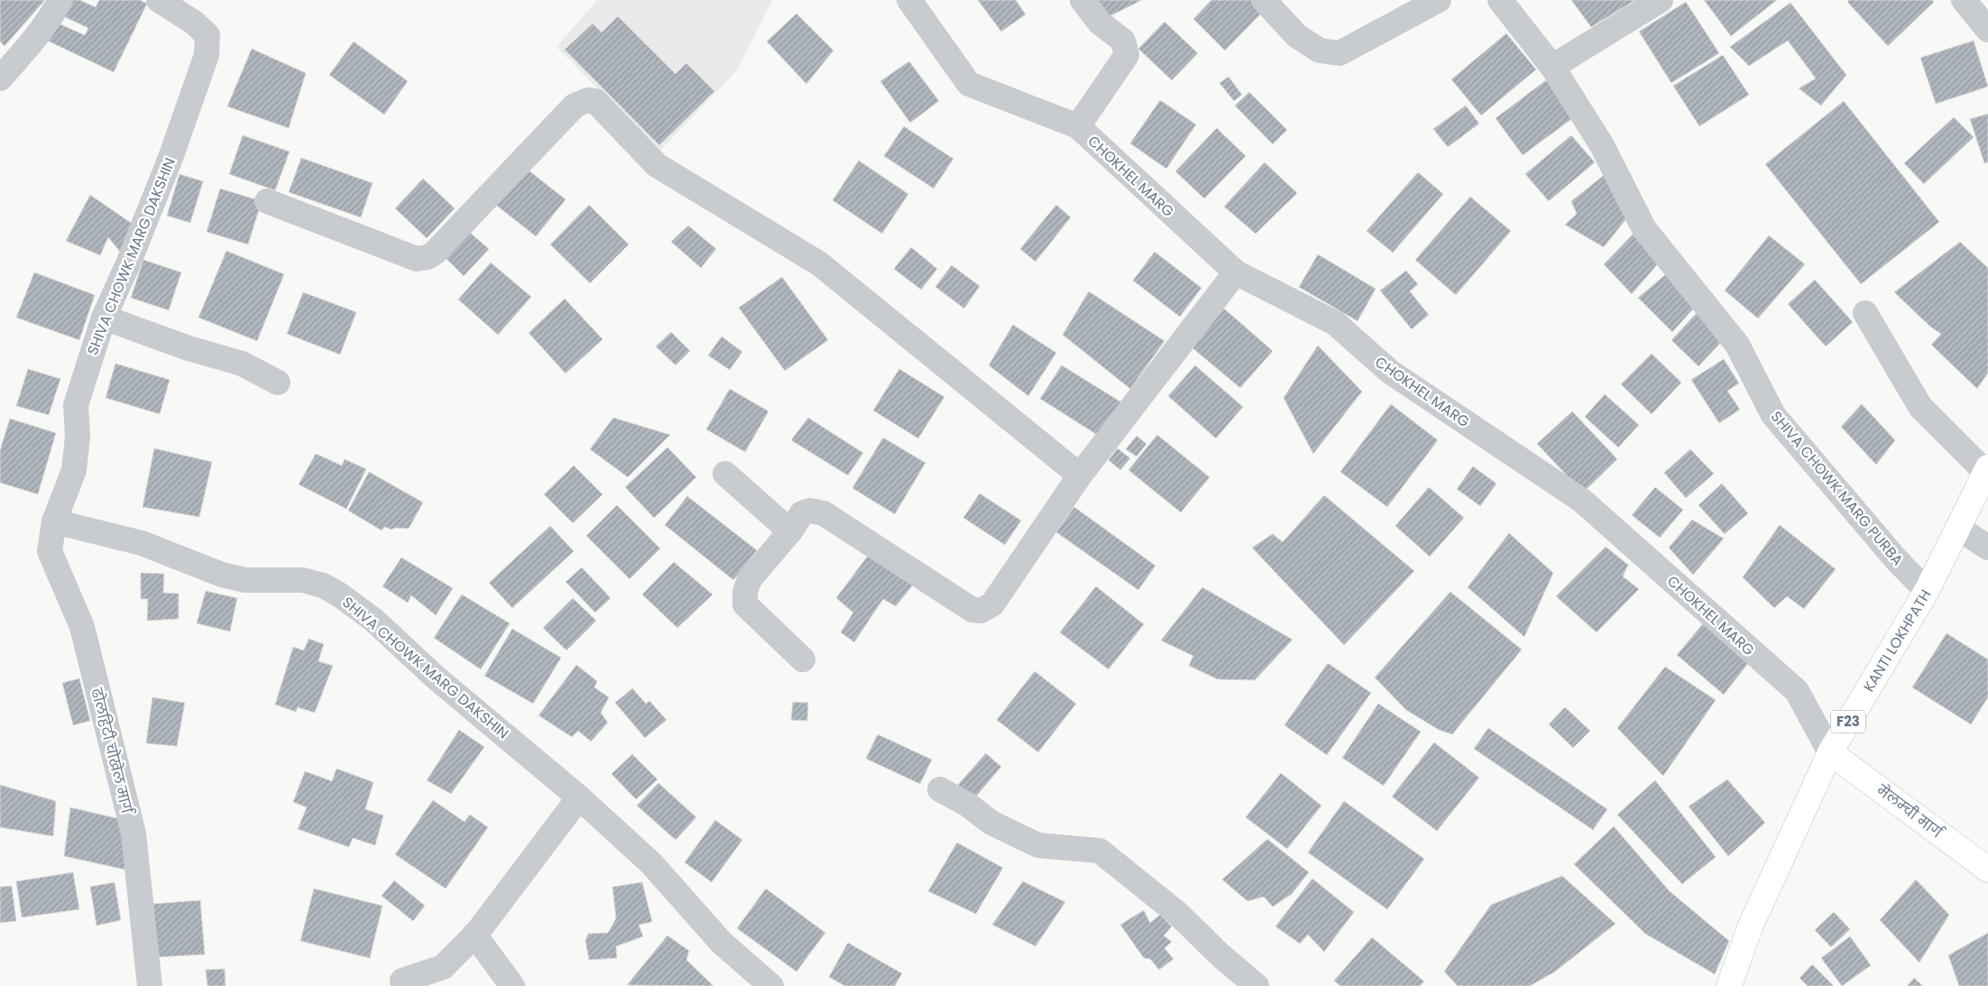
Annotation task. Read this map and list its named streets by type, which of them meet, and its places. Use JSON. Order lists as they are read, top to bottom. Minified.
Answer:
{"streets":{"main road":["KANTI LOKHPATH","F23","मेलम्ची मार्ग"],"street":["CHOKHEL MARG","SHIVA CHOWK MARG DAKSHIN","SHIVA CHOWK MARG PURBA","ढोलहिटी चोखेल मार्ग"]},"crossings":[["CHOKHEL MARG","KANTI LOKHPATH"],["CHOKHEL MARG","मेलम्ची मार्ग"],["SHIVA CHOWK MARG DAKSHIN","ढोलहिटी चोखेल मार्ग"],["SHIVA CHOWK MARG PURBA","KANTI LOKHPATH"],["KANTI LOKHPATH","मेलम्ची मार्ग"]]}
